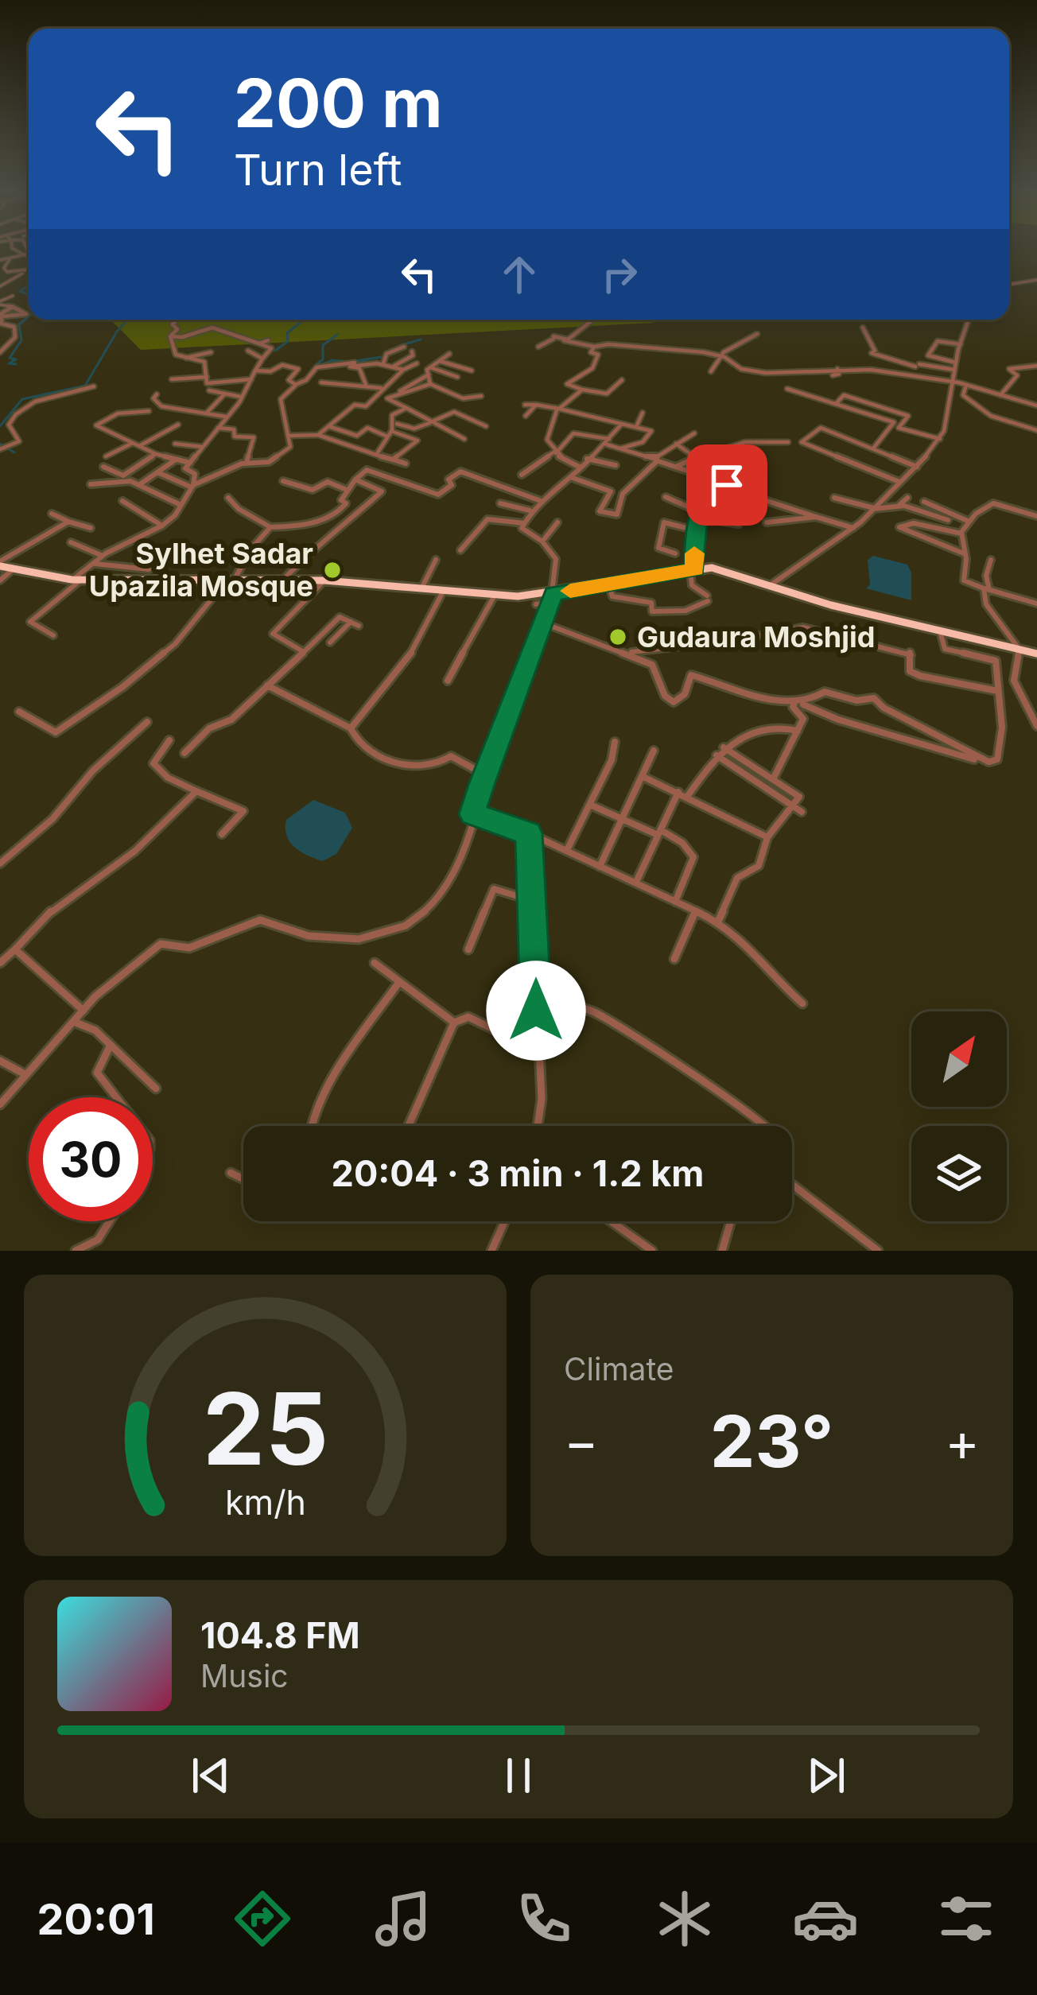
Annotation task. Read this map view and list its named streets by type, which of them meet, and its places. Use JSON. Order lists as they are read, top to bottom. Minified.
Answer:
{"places":["Sylhet Sadar Upazila Mosque","Gudaura Moshjid"],"north":"top right","page":{"turn":["200 m","Turn left"],"limit":"30","trip":"20:04 · 3 min · 1.2 km","tile":"Climate","heat":["−","23°","+"],"song":["104.8 FM","Music"],"tabs":"20:01","gauge":["25","km/h"]}}
